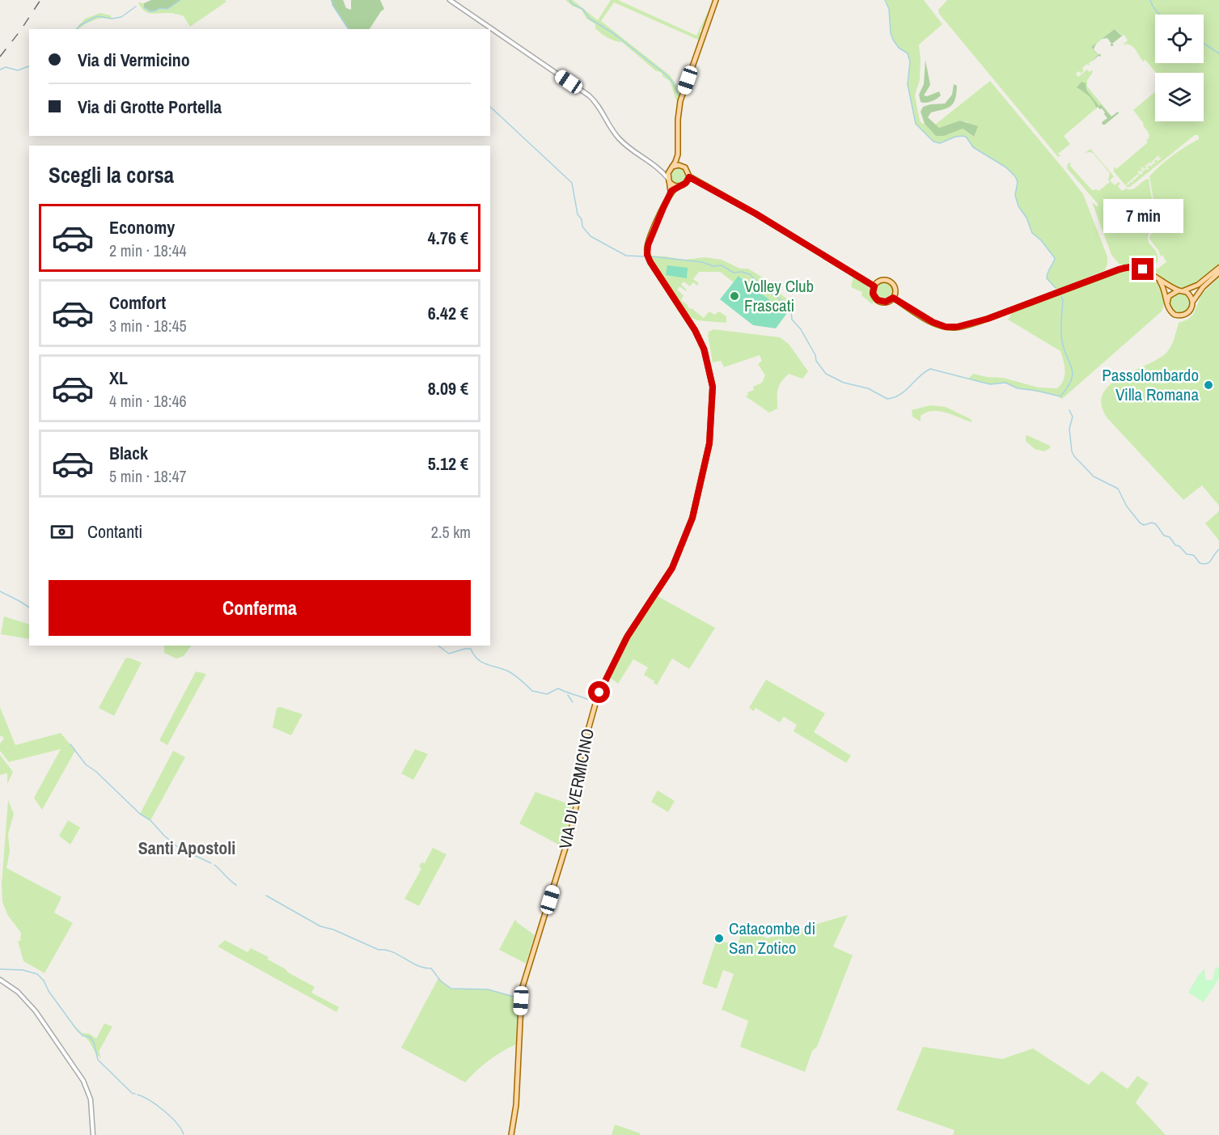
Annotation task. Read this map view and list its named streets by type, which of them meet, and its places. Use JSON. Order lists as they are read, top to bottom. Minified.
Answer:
{"streets":{"main road":["VIA DI VERMICINO"]},"districts":["Santi Apostoli"],"places":["Volley Club Frascati","Passolombardo Villa Romana","Catacombe di San Zotico"],"page":{"banner":["Via di Vermicino","Via di Grotte Portella"],"heading":"Scegli la corsa","bubble":"7 min","list":[{"name":"Economy","note":"2 min · 18:44","value":"4.76 €"},{"name":"Comfort","note":"3 min · 18:45","value":"6.42 €"},{"name":"XL","note":"4 min · 18:46","value":"8.09 €"},{"name":"Black","note":"5 min · 18:47","value":"5.12 €"}],"pay":["Contanti","2.5 km"],"buttons":"Conferma"}}
